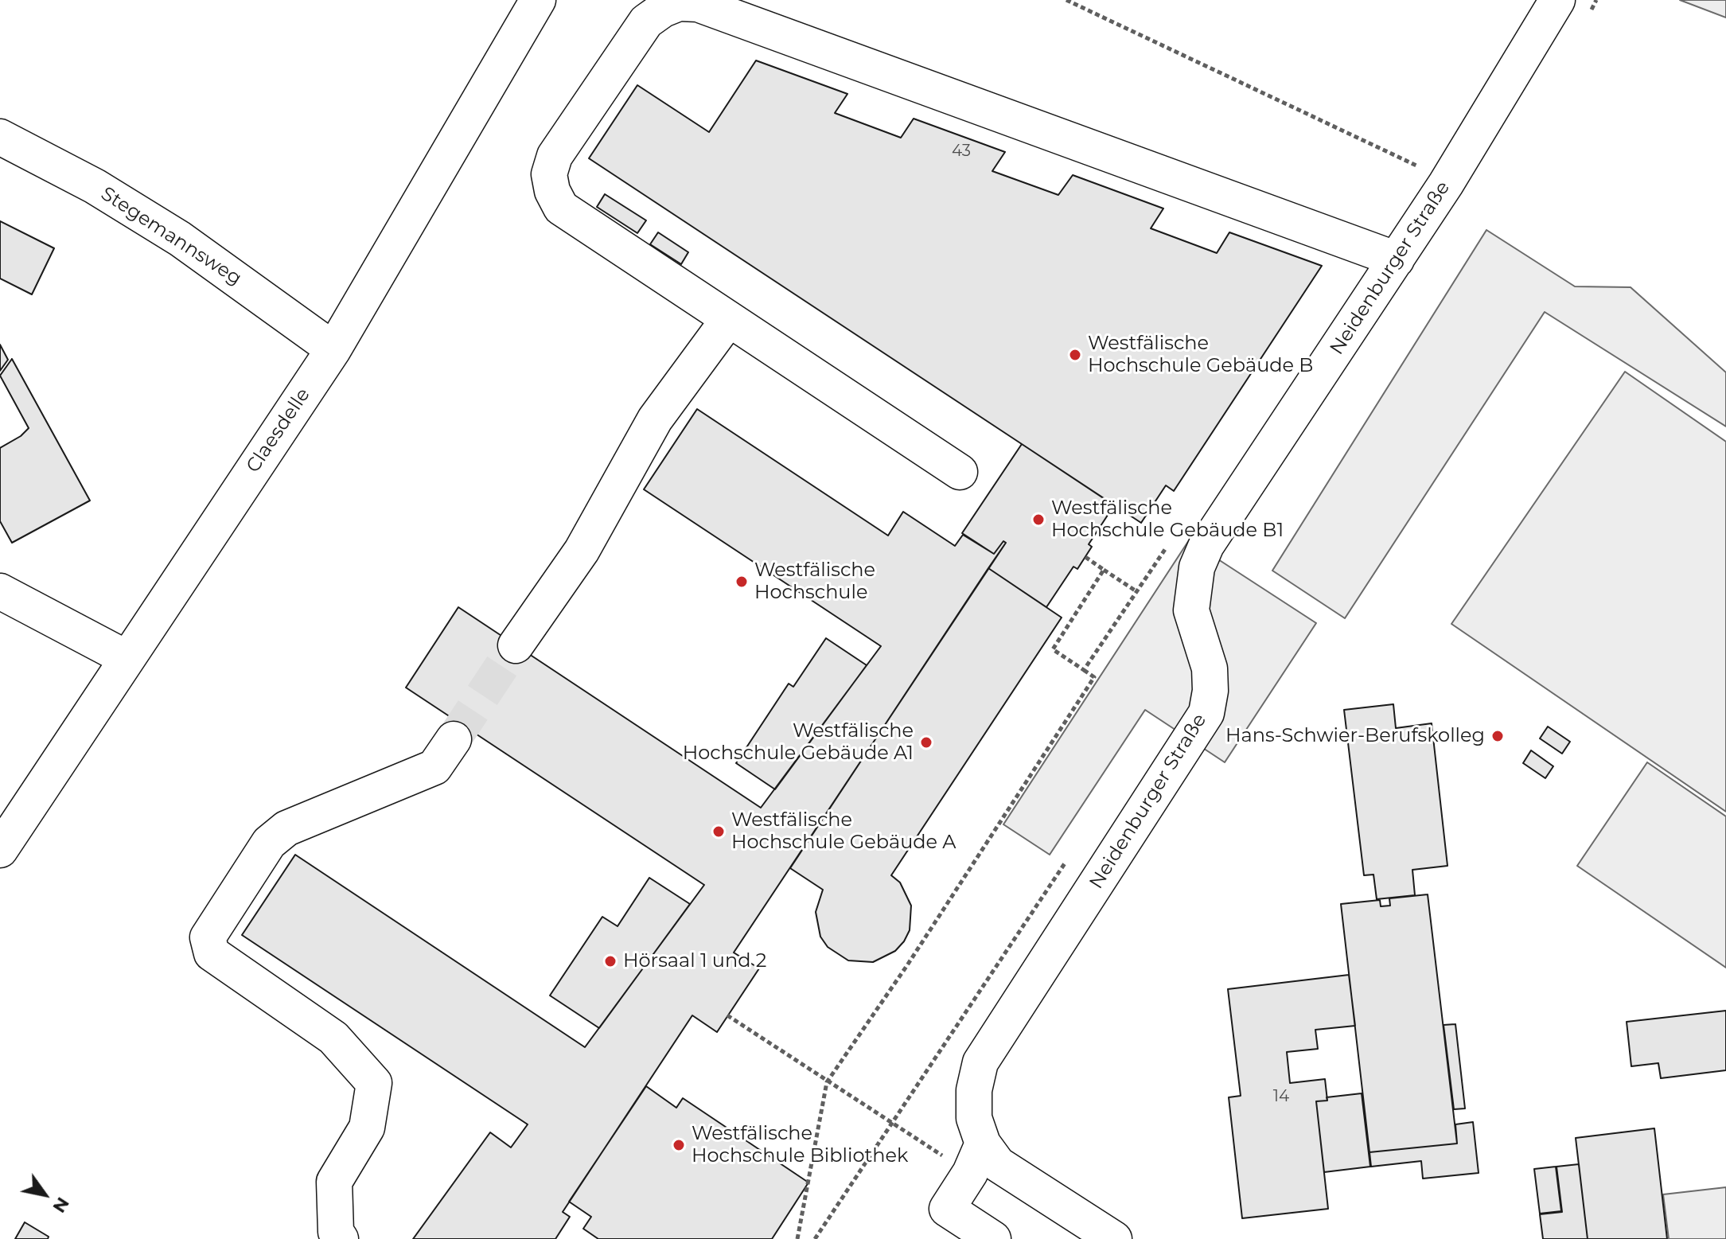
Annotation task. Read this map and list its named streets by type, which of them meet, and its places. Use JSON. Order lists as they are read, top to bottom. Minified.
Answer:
{"streets":{"street":["Stegemannsweg","Neidenburger Straße","Claesdelle"]},"crossings":[["Stegemannsweg","Claesdelle"]],"places":["Westfälische Hochschule Gebäude B","Westfälische Hochschule Gebäude B1","Westfälische Hochschule","Hans-Schwier-Berufskolleg","Westfälische Hochschule Gebäude A1","Westfälische Hochschule Gebäude A","Hörsaal 1 und 2","Westfälische Hochschule Bibliothek"],"house_numbers":["43","14"],"north":"bottom right"}
